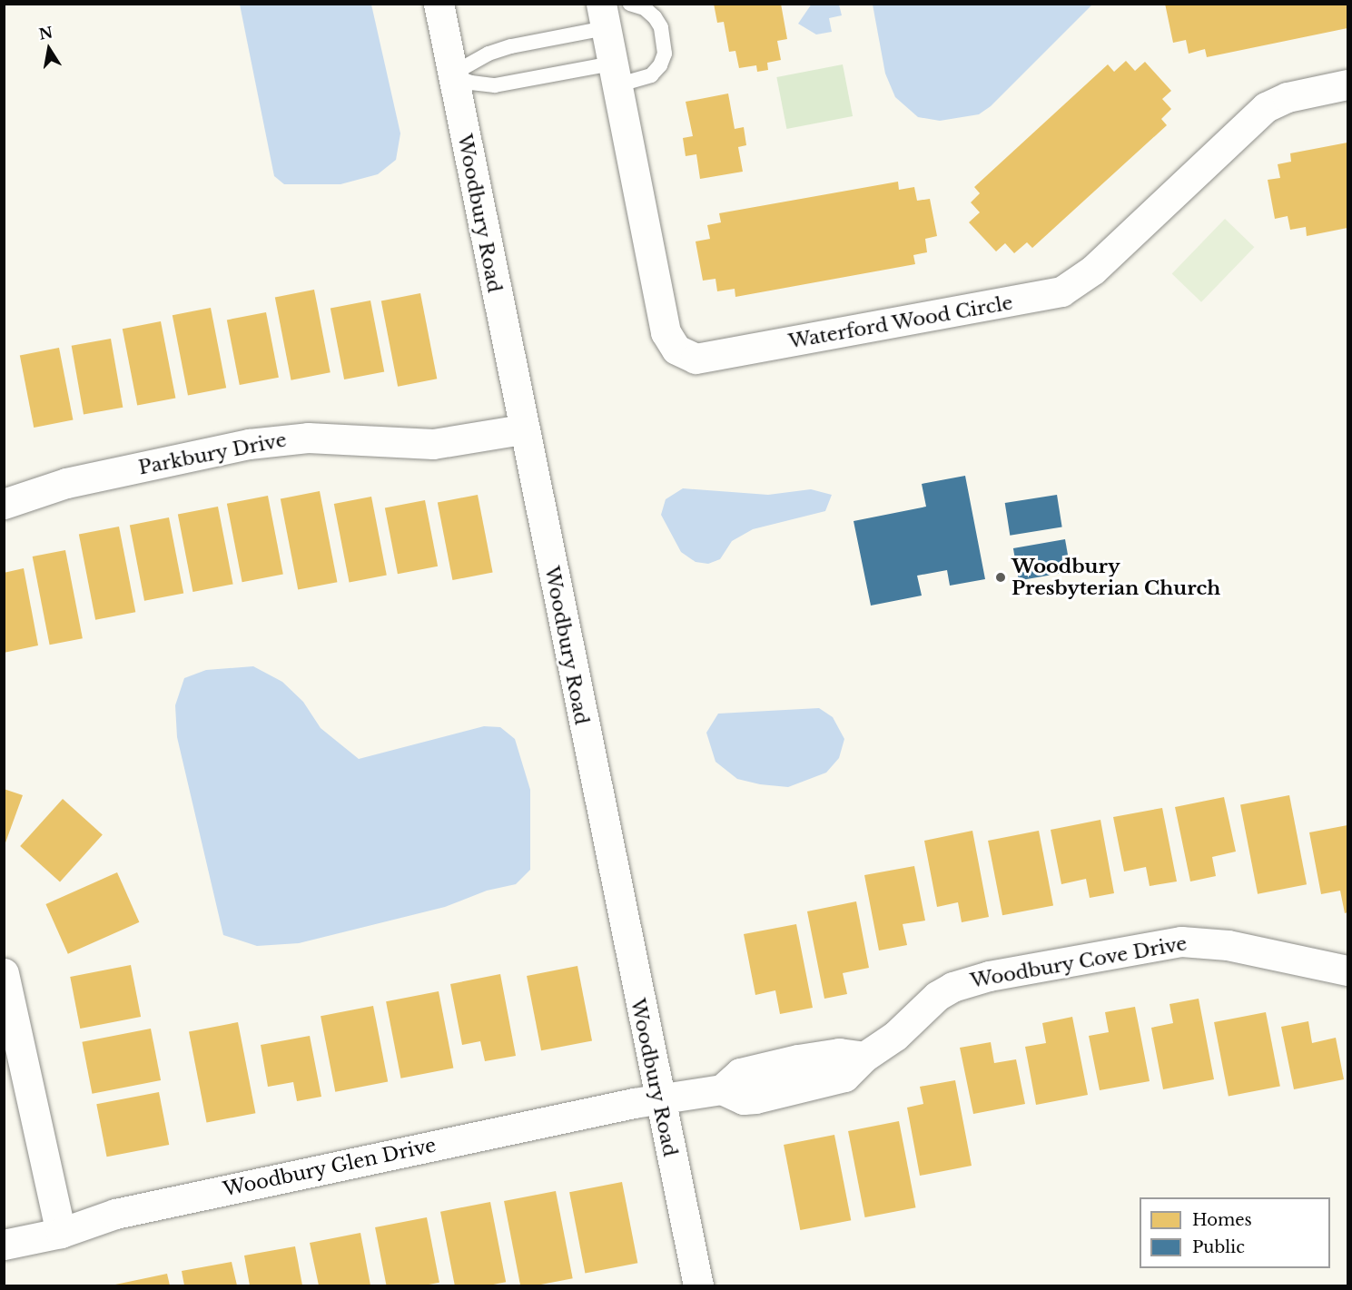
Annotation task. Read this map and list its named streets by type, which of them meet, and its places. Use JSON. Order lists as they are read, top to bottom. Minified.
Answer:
{"streets":{"street":["Woodbury Road","Waterford Wood Circle","Parkbury Drive","Woodbury Cove Drive","Woodbury Glen Drive"]},"crossings":[["Woodbury Road","Parkbury Drive"],["Woodbury Road","Woodbury Cove Drive"],["Woodbury Road","Woodbury Glen Drive"],["Woodbury Cove Drive","Woodbury Glen Drive"]],"places":["Woodbury Presbyterian Church"],"legend":["Homes","Public"],"north":"top"}
